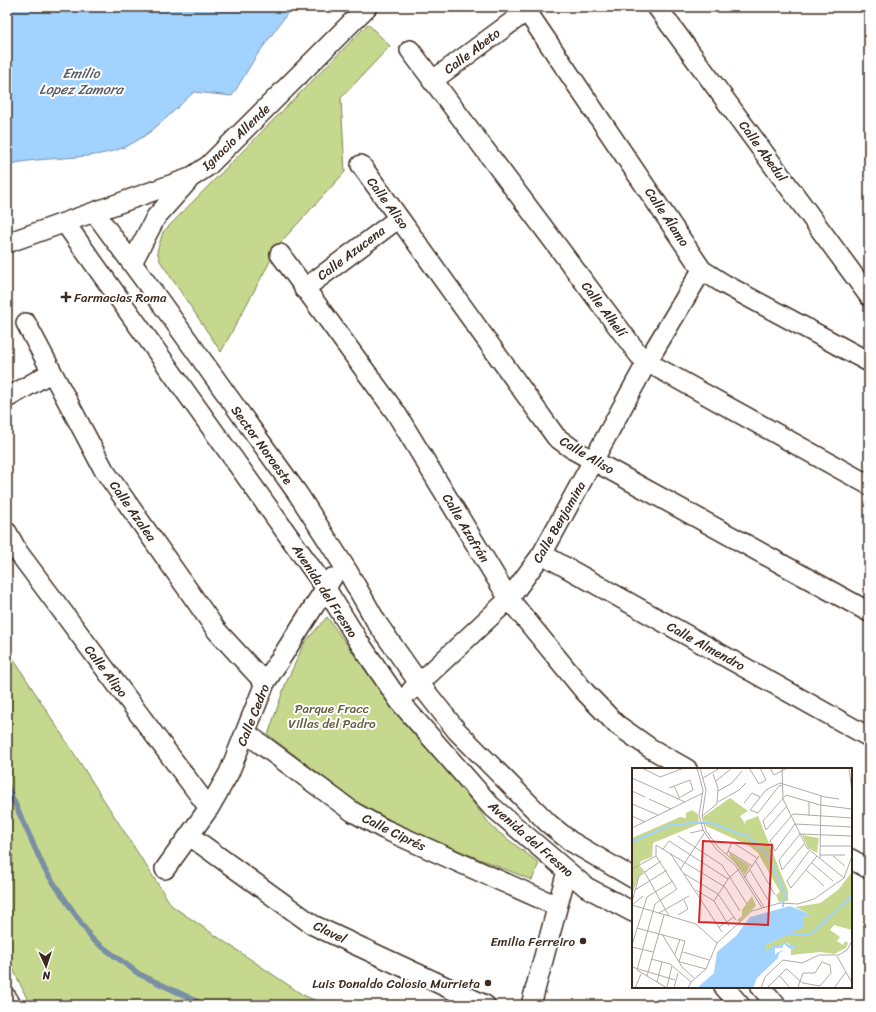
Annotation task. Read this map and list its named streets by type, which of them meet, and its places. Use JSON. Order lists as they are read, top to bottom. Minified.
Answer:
{"streets":{"street":["Calle Abeto","Ignacio Allende","Calle Abedul","Calle Aliso","Calle Álamo","Calle Azucena","Calle Alhelí","Sector Noroeste","Calle Azalea","Calle Benjamina","Calle Azafrán","Avenida del Fresno","Calle Almendro","Calle Alipo","Calle Cedro","Calle Ciprés","Clavel"]},"crossings":[["Calle Abeto","Calle Álamo"],["Calle Abeto","Calle Alhelí"],["Ignacio Allende","Sector Noroeste"],["Ignacio Allende","Avenida del Fresno"],["Calle Aliso","Calle Azucena"],["Calle Aliso","Calle Benjamina"],["Calle Álamo","Calle Benjamina"],["Calle Azucena","Calle Azafrán"],["Calle Alhelí","Calle Benjamina"],["Sector Noroeste","Calle Benjamina"],["Sector Noroeste","Avenida del Fresno"],["Sector Noroeste","Calle Cedro"],["Calle Azalea","Calle Cedro"],["Calle Benjamina","Calle Azafrán"],["Calle Benjamina","Avenida del Fresno"],["Calle Benjamina","Calle Almendro"],["Avenida del Fresno","Calle Cedro"],["Calle Alipo","Calle Cedro"],["Calle Cedro","Calle Ciprés"],["Calle Cedro","Clavel"]],"water":["Emilio Lopez Zamora"],"parks":["Parque Fracc Villas del Padro"],"places":{"health":["Farmacias Roma"],"other":["Emilia Ferreiro","Luis Donaldo Colosio Murrieta"]},"north":"bottom"}
